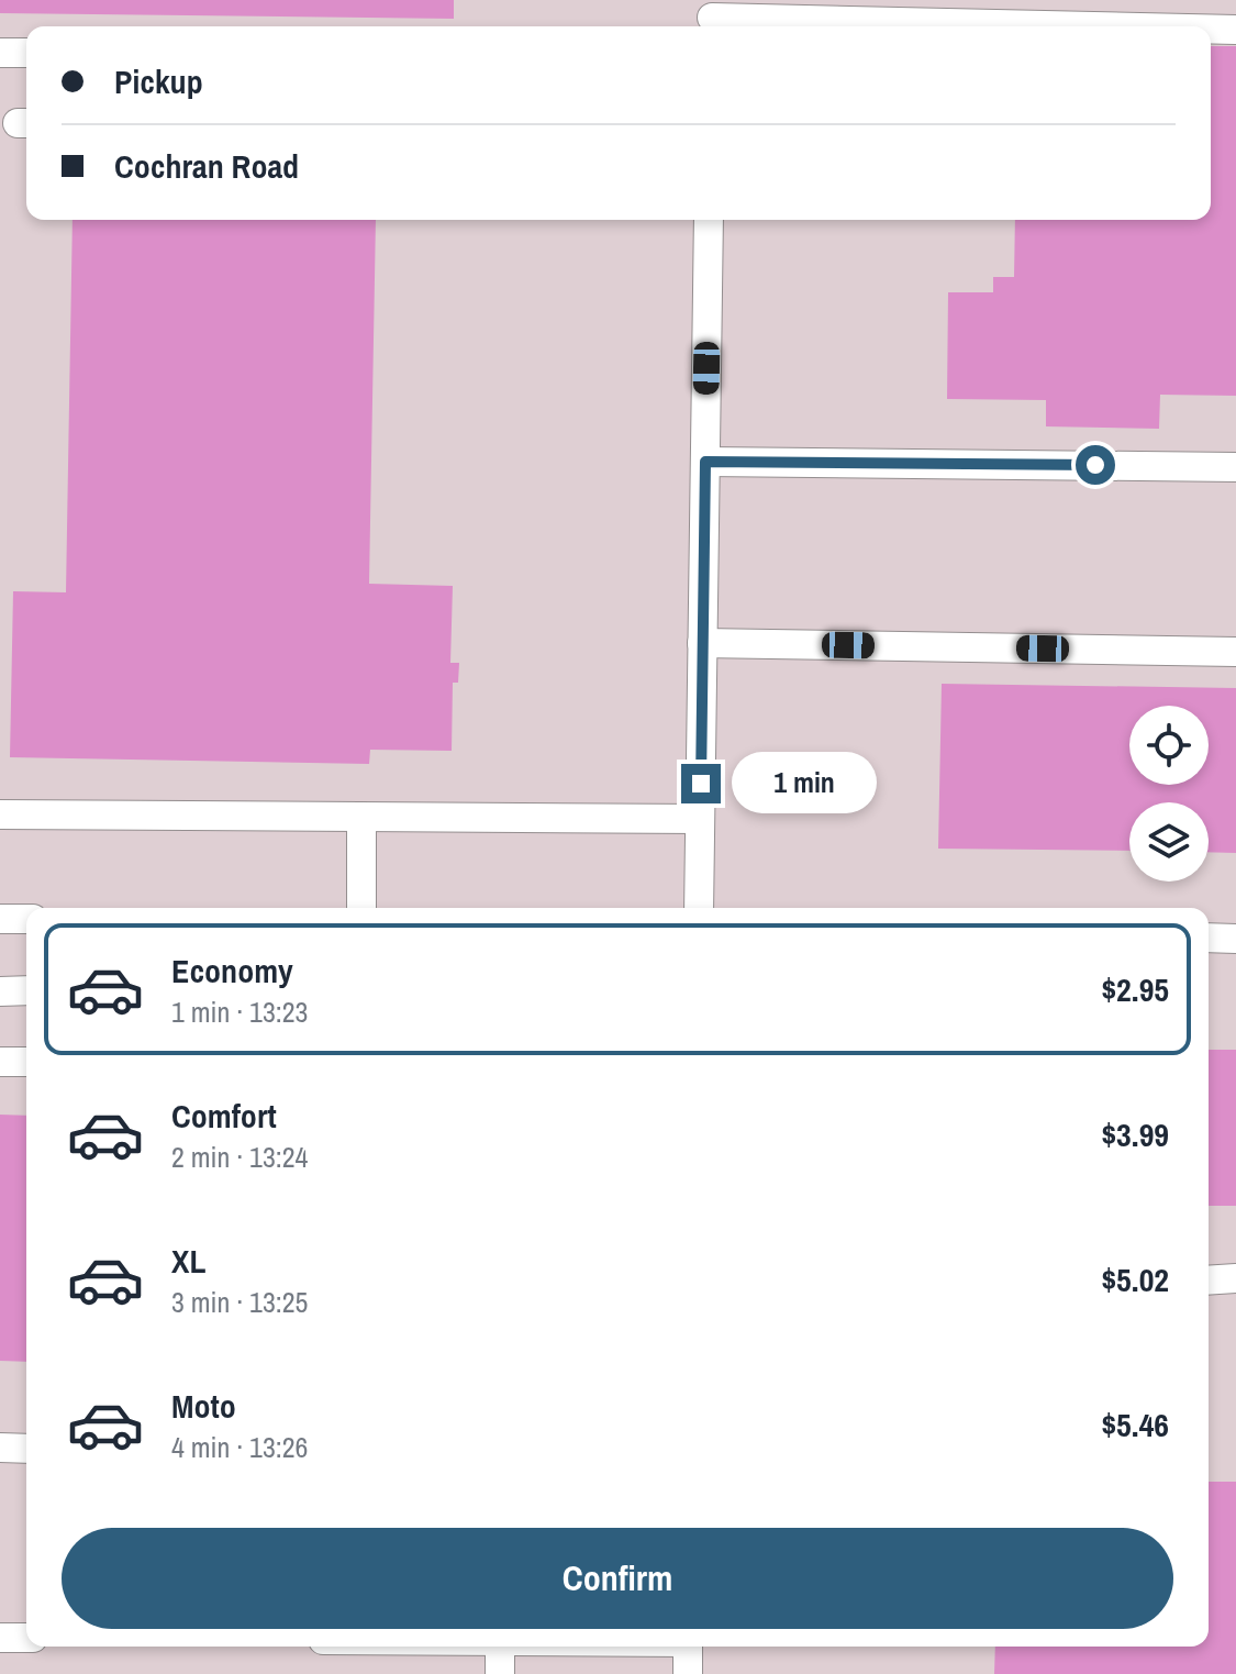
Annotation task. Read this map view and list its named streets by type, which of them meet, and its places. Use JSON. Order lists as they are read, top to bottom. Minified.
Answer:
{"page":{"banner":["Pickup","Cochran Road"],"bubble":"1 min","list":[{"name":"Economy","note":"1 min · 13:23","value":"$2.95"},{"name":"Comfort","note":"2 min · 13:24","value":"$3.99"},{"name":"XL","note":"3 min · 13:25","value":"$5.02"},{"name":"Moto","note":"4 min · 13:26","value":"$5.46"}],"buttons":"Confirm"}}
